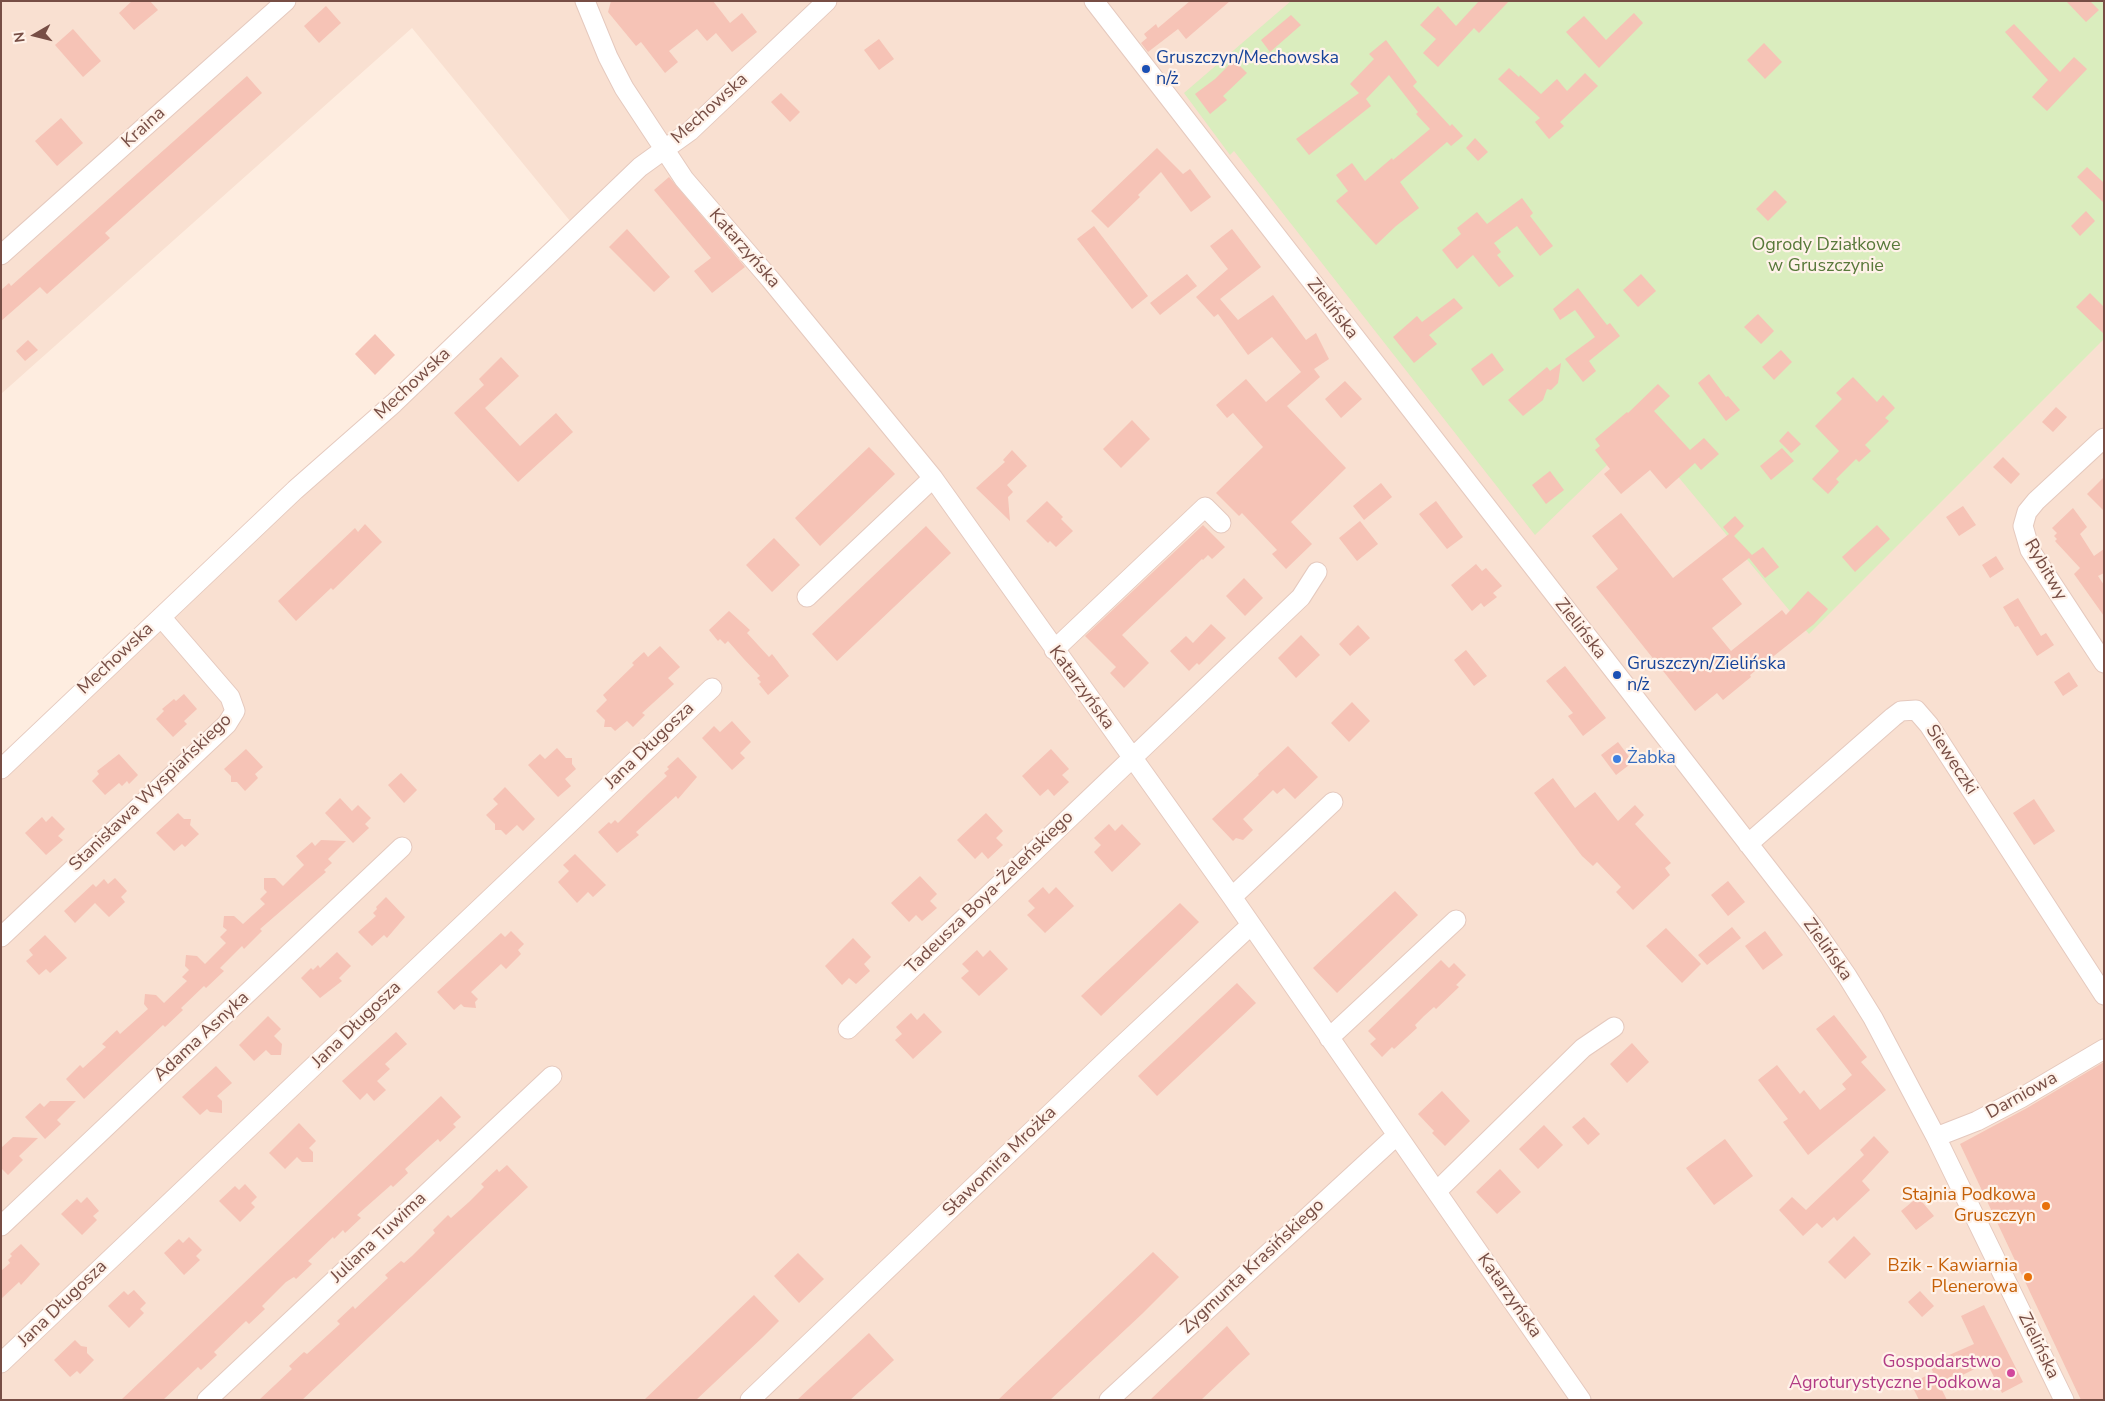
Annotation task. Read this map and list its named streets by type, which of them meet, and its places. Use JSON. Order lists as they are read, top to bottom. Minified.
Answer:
{"streets":{"street":["Mechowska","Kraina","Katarzyńska","Zielińska","Rybitwy","Jana Długosza","Sieweczki","Stanisława Wyspiańskiego","Tadeusza Boya-Żeleńskiego","Adama Asnyka","Darniowa","Sławomira Mrożka","Juliana Tuwima","Zygmunta Krasińskiego"]},"crossings":[["Mechowska","Katarzyńska"],["Mechowska","Stanisława Wyspiańskiego"],["Katarzyńska","Tadeusza Boya-Żeleńskiego"],["Katarzyńska","Sławomira Mrożka"],["Katarzyńska","Zygmunta Krasińskiego"],["Zielińska","Sieweczki"],["Zielińska","Darniowa"]],"parks":["Ogrody Działkowe w Gruszczynie"],"places":["Gruszczyn/Mechowska n/ż","Gruszczyn/Zielińska n/ż","Żabka","Stajnia Podkowa Gruszczyn","Bzik - Kawiarnia Plenerowa","Gospodarstwo Agroturystyczne Podkowa"],"north":"left"}
